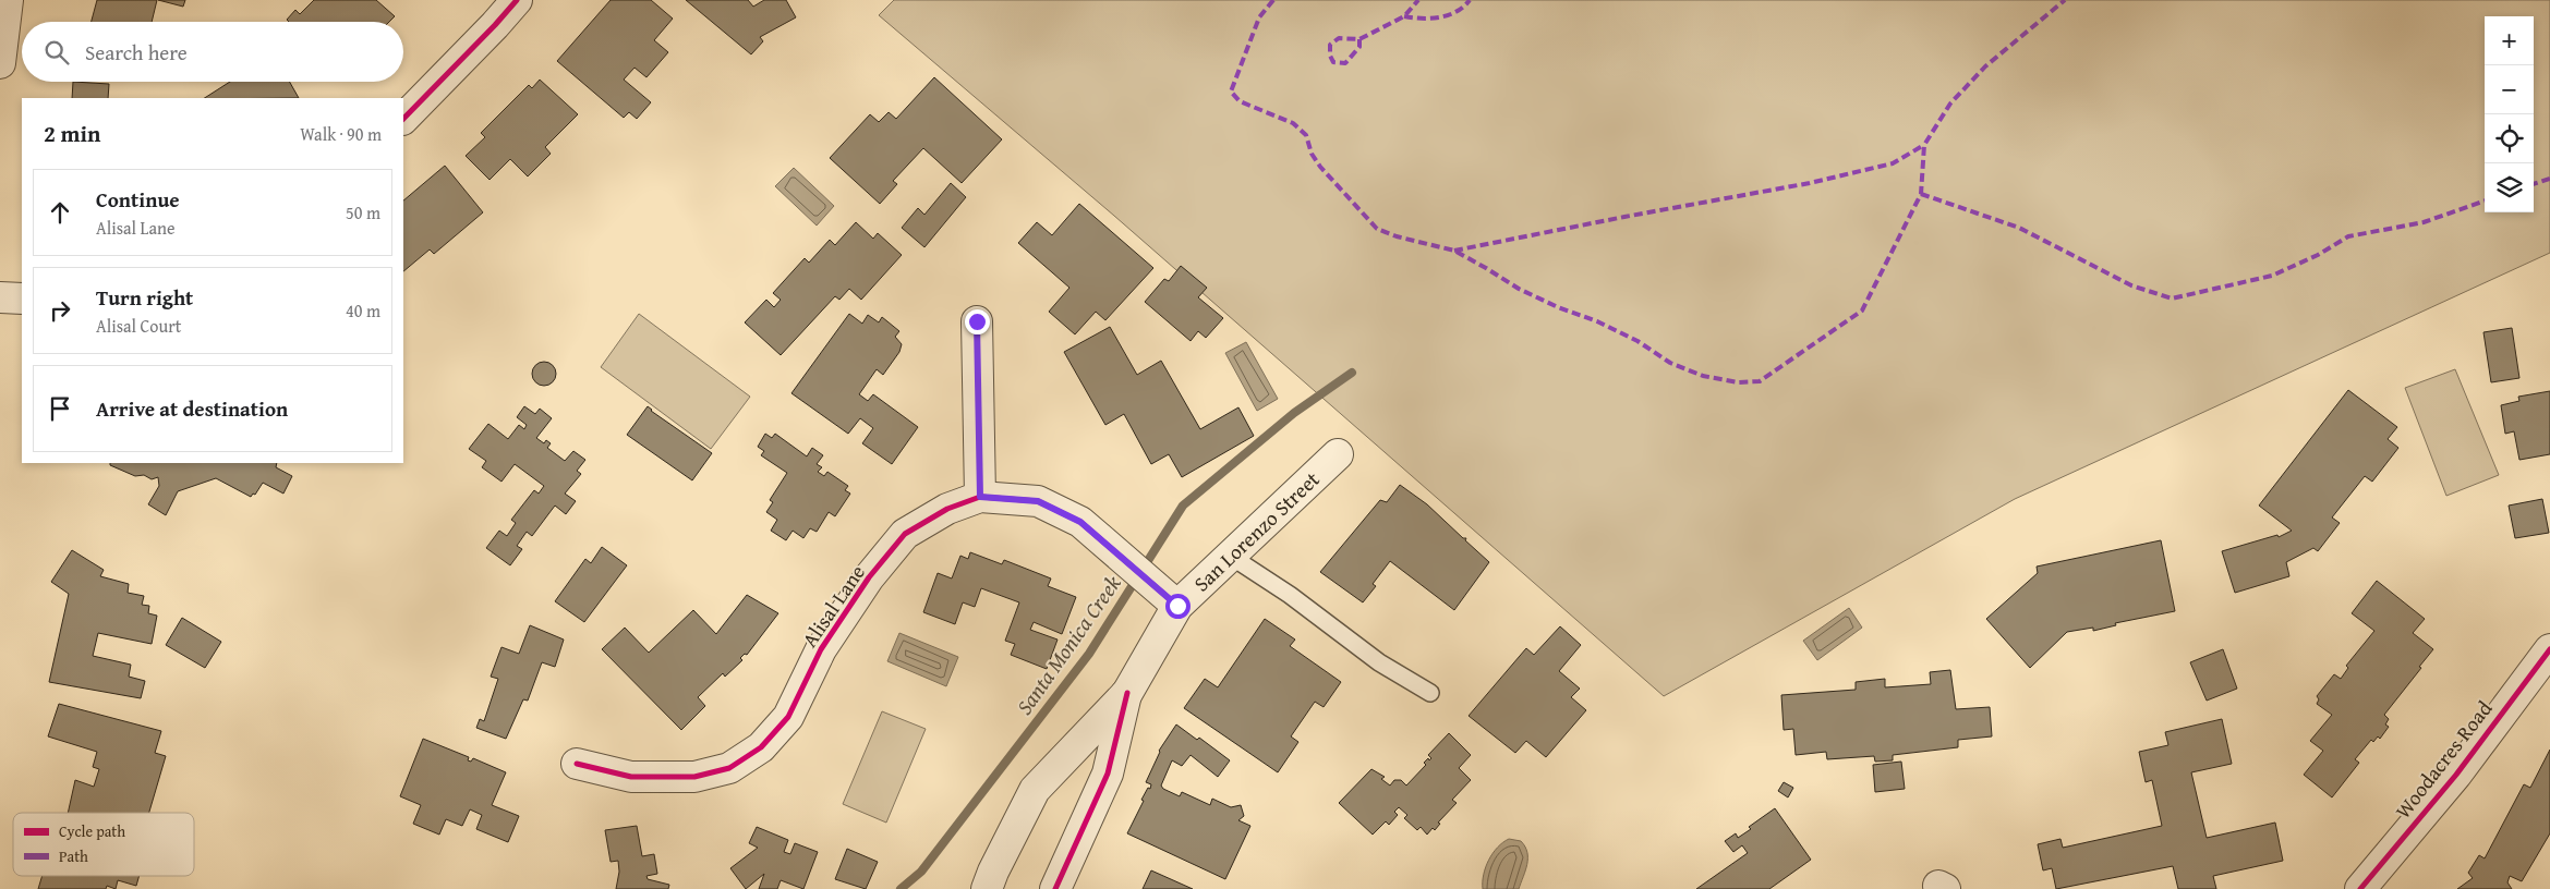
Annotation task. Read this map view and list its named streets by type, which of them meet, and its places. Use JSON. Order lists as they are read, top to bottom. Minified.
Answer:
{"streets":{"street":["San Lorenzo Street","Alisal Lane","Woodacres Road"]},"crossings":[["San Lorenzo Street","Alisal Lane"]],"water":["Santa Monica Creek"],"legend":["Cycle path","Path"],"page":{"map_buttons":["+","−"],"search":"Search here","heading":["2 min","Walk · 90 m"],"list":[["Continue","Alisal Lane","50 m"],["Turn right","Alisal Court","40 m"],"Arrive at destination"]}}
